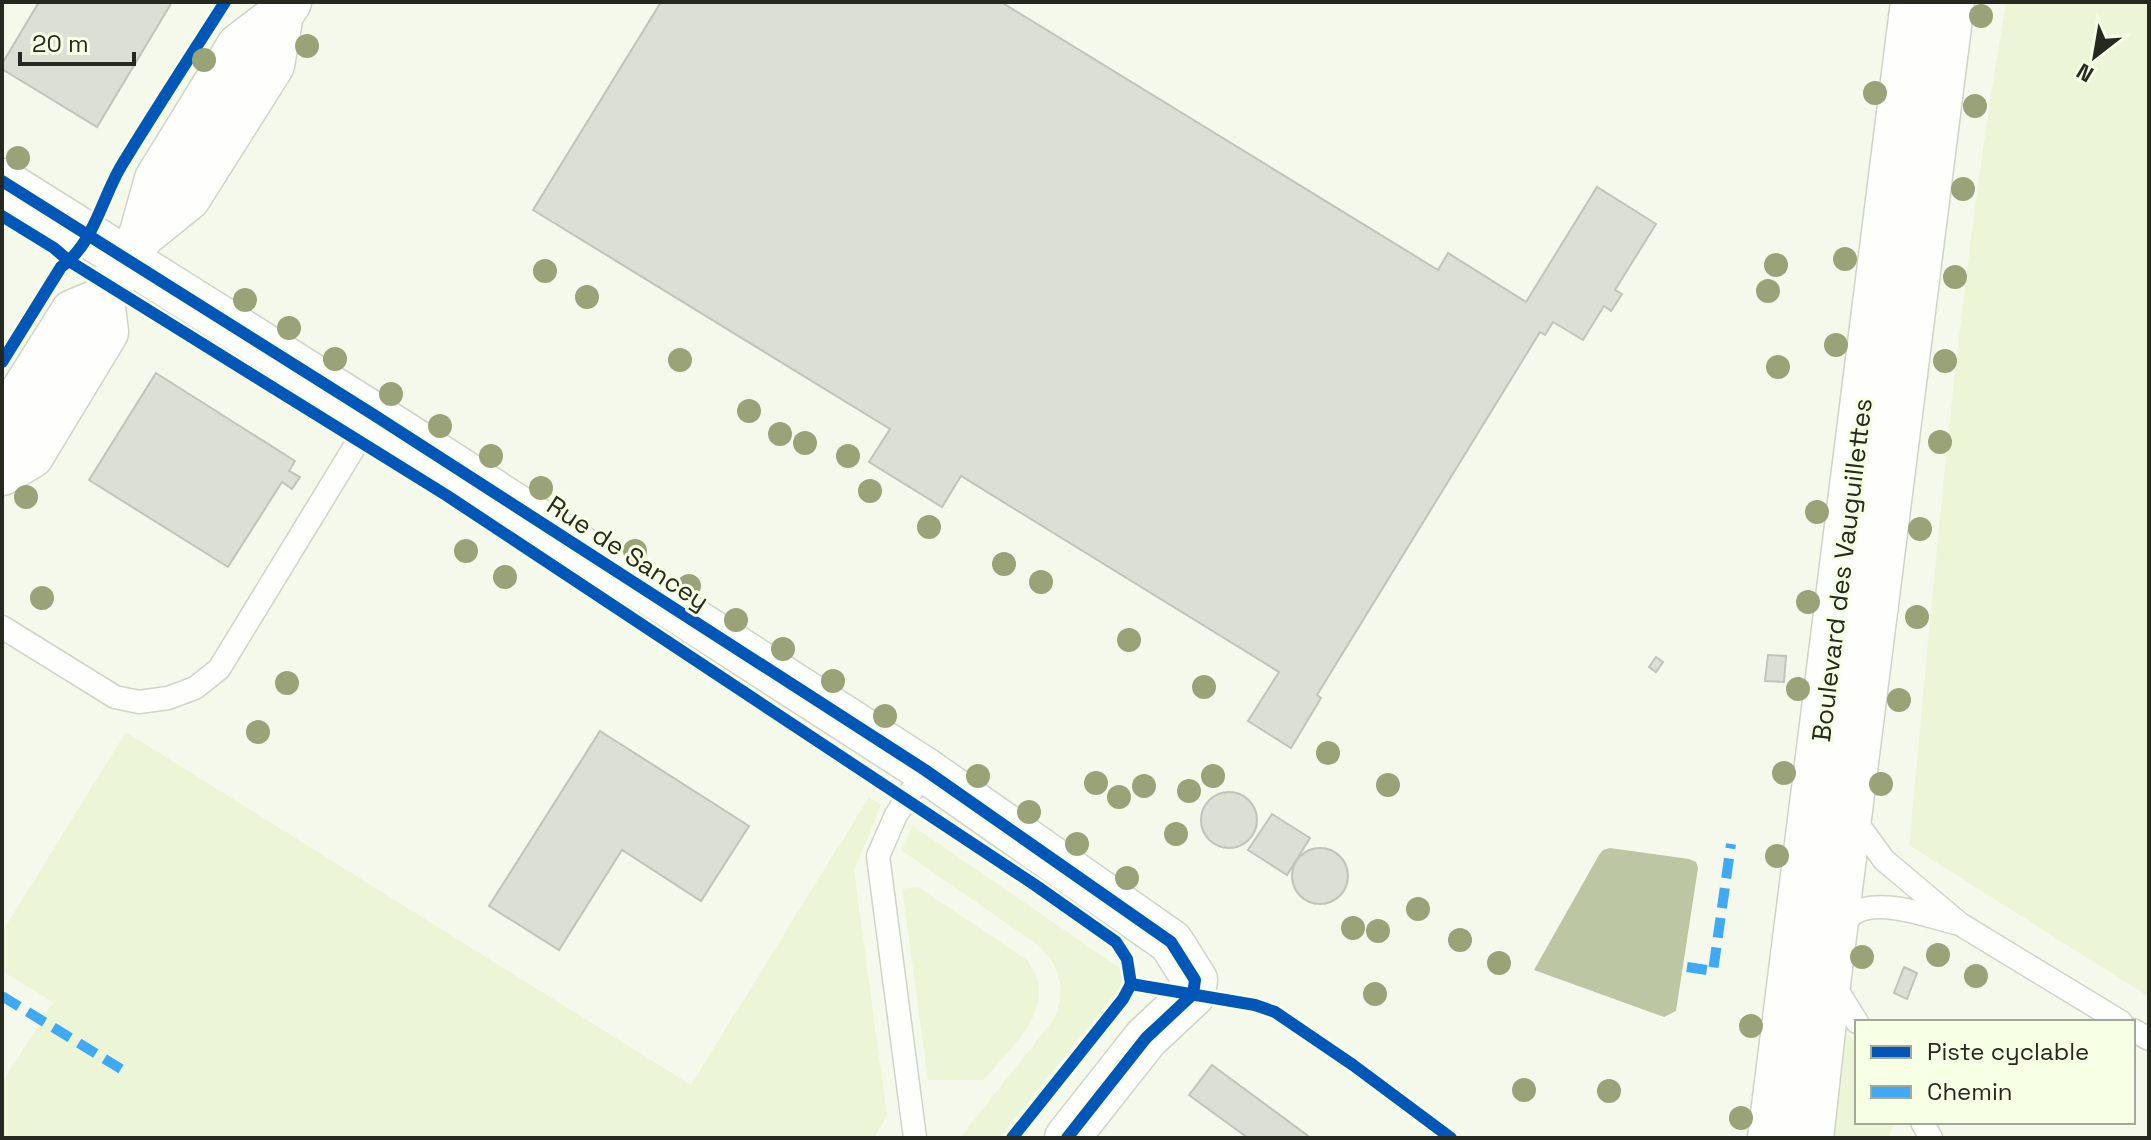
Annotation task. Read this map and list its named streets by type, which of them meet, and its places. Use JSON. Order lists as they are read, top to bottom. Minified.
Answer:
{"streets":{"street":["Rue de Sancey","Boulevard des Vauguillettes"]},"legend":["Piste cyclable","Chemin"],"scale_bar":"20 m","north":"bottom left"}
